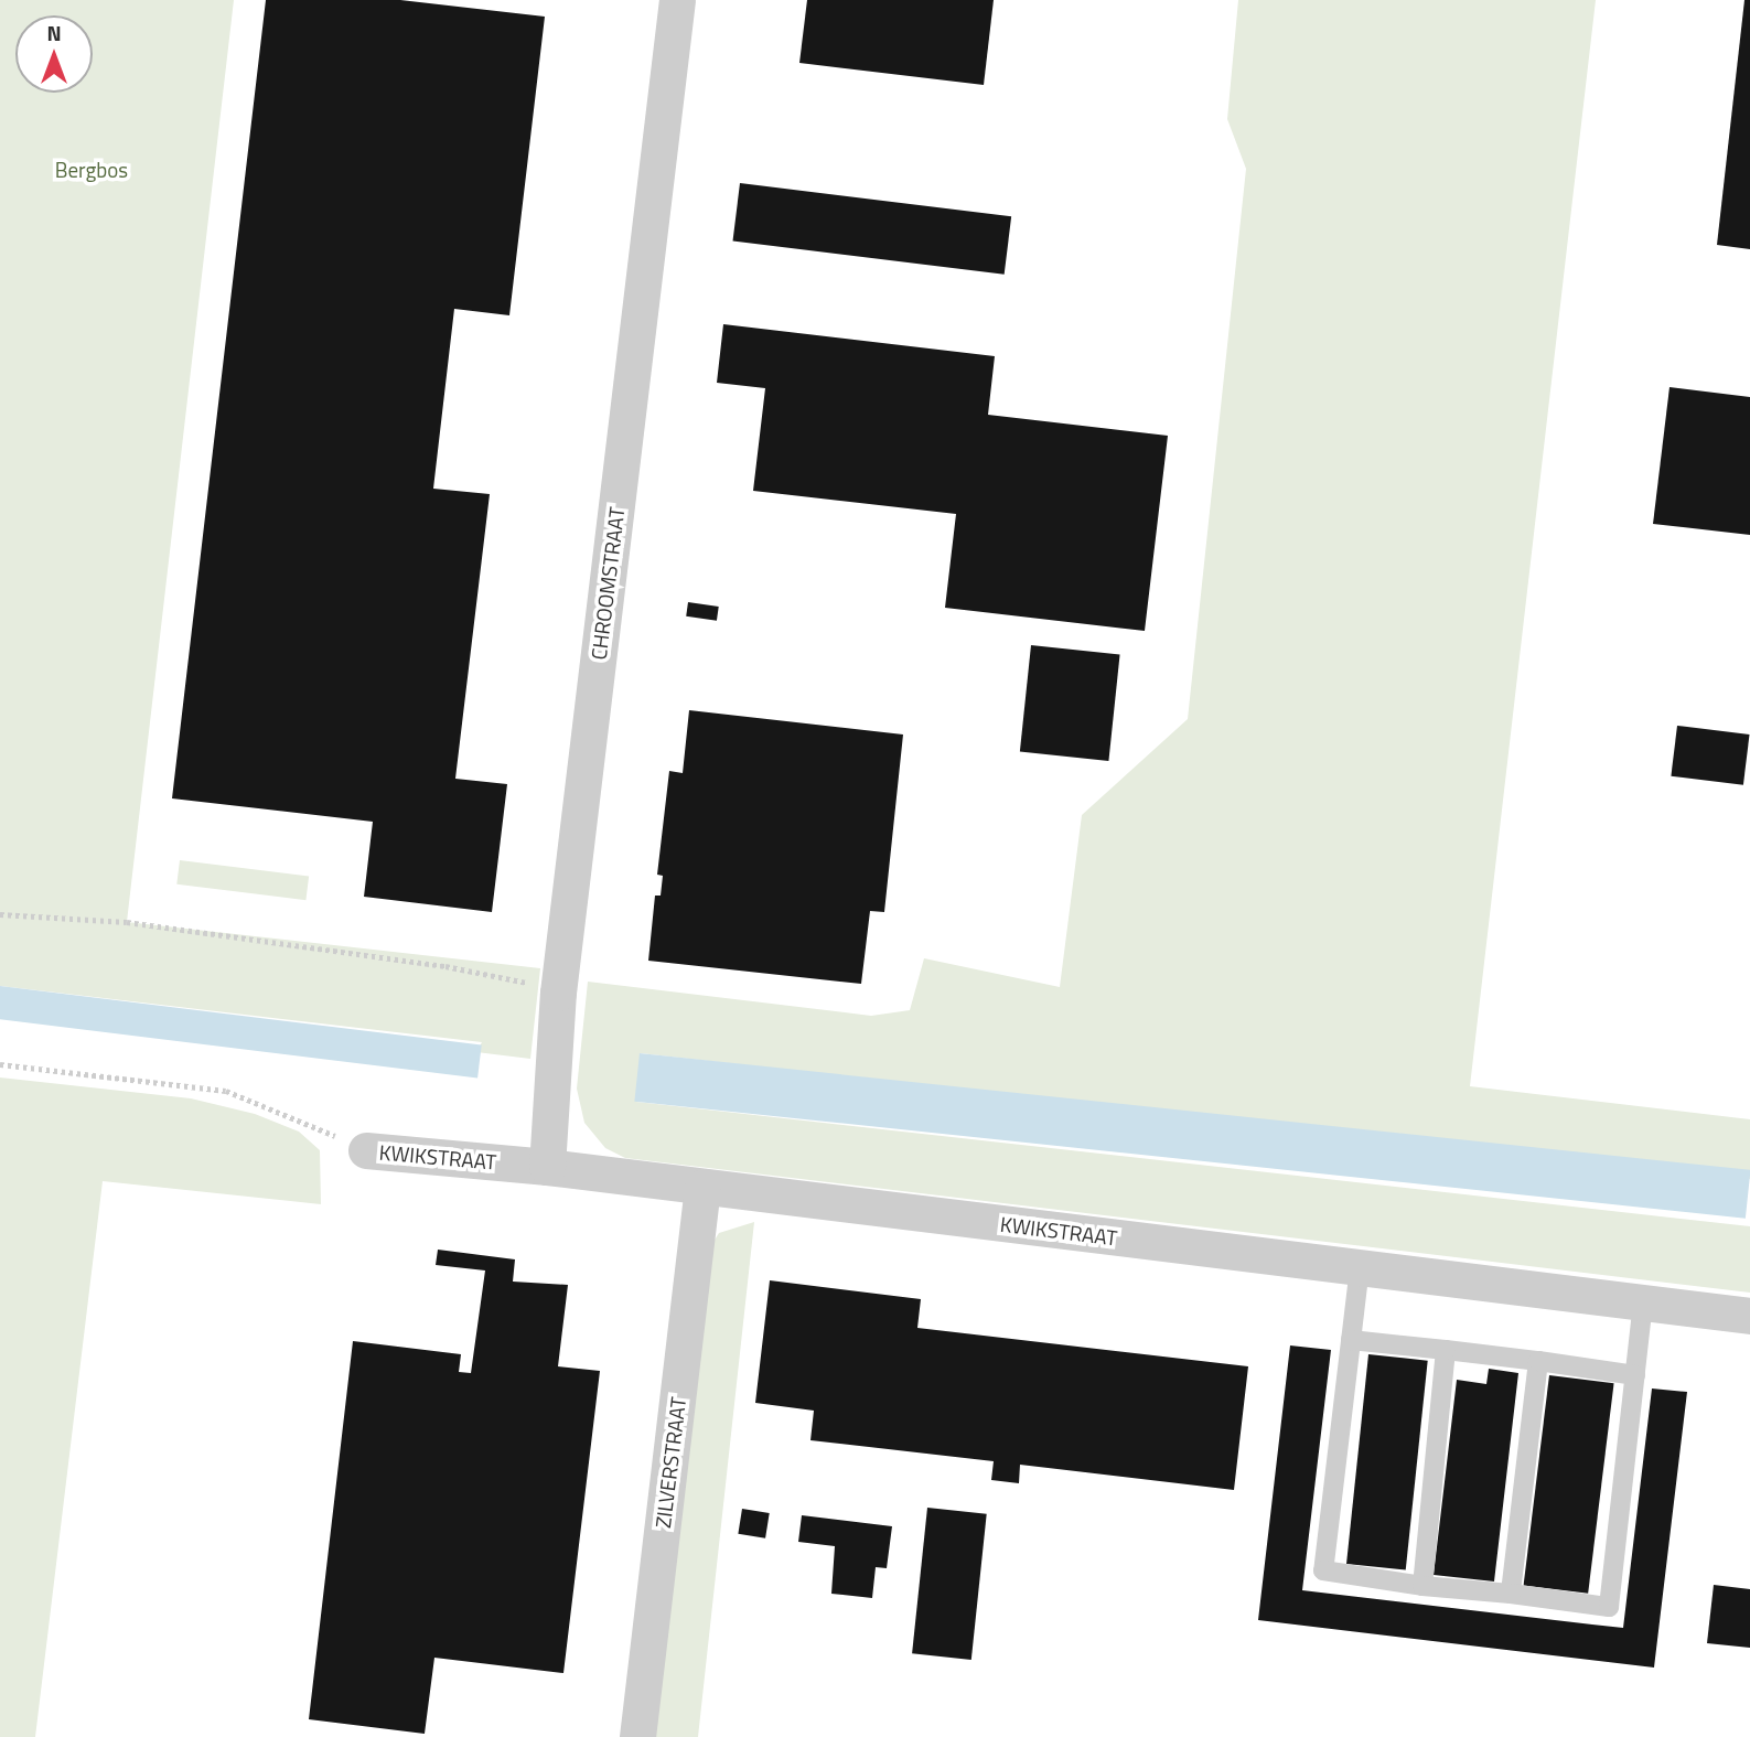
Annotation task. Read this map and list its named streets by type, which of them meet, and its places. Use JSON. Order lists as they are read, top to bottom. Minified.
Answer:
{"streets":{"street":["CHROOMSTRAAT","KWIKSTRAAT","ZILVERSTRAAT"]},"crossings":[["CHROOMSTRAAT","KWIKSTRAAT"],["KWIKSTRAAT","ZILVERSTRAAT"]],"parks":["Bergbos"],"north":"top"}
